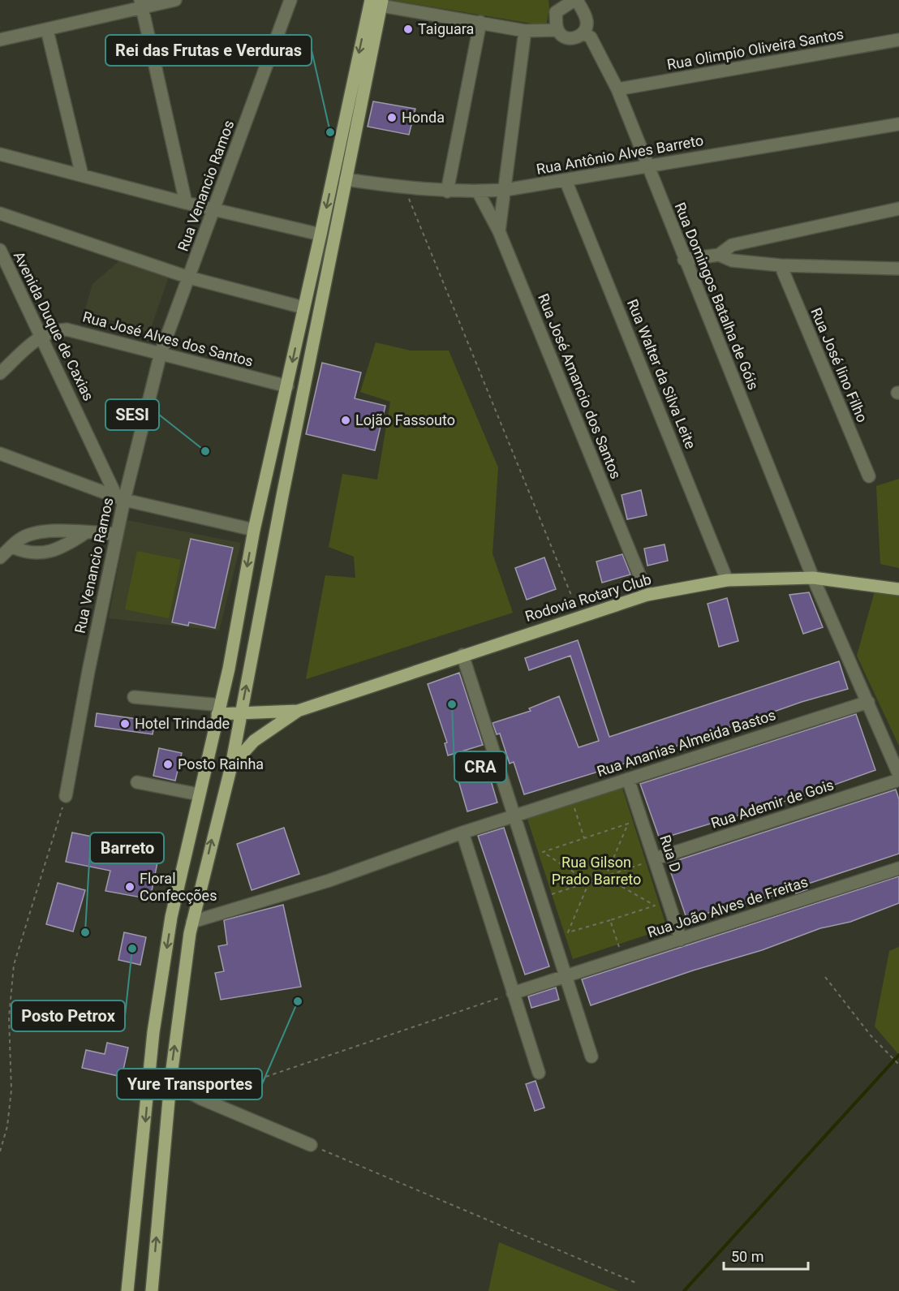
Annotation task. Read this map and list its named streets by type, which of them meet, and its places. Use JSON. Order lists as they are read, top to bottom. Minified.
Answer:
{"streets":{"main road":["Rodovia Rotary Club"],"street":["Rua Olimpio Oliveira Santos","Rua Antônio Alves Barreto","Rua Venancio Ramos","Rua Domingos Batalha de Góis","Avenida Duque de Caxias","Rua José Alves dos Santos","Rua José lino Filho","Rua Walter da Silva Leite","Rua José Amancio dos Santos","Rua Ananias Almeida Bastos","Rua Ademir de Gois","Rua D","Rua João Alves de Freitas"]},"crossings":[["Rua Olimpio Oliveira Santos","Rua Domingos Batalha de Góis"],["Rua Antônio Alves Barreto","Rua Domingos Batalha de Góis"],["Rua Antônio Alves Barreto","Rua Walter da Silva Leite"],["Rua Antônio Alves Barreto","Rua José Amancio dos Santos"],["Rua Venancio Ramos","Avenida Duque de Caxias"],["Rua Venancio Ramos","Rua José Alves dos Santos"],["Rua Domingos Batalha de Góis","Rodovia Rotary Club"],["Avenida Duque de Caxias","Rua José Alves dos Santos"],["Rua Walter da Silva Leite","Rodovia Rotary Club"],["Rua José Amancio dos Santos","Rodovia Rotary Club"],["Rua Ananias Almeida Bastos","Rua D"],["Rua Ademir de Gois","Rua D"],["Rua D","Rua João Alves de Freitas"]],"parks":["Rua Gilson Prado Barreto"],"places":["Taiguara","Honda","Rei das Frutas e Verduras","Lojão Fassouto","SESI","CRA","Hotel Trindade","Posto Rainha","Floral Confecções","Barreto","Posto Petrox","Yure Transportes"],"scale_bar":"50 m"}
